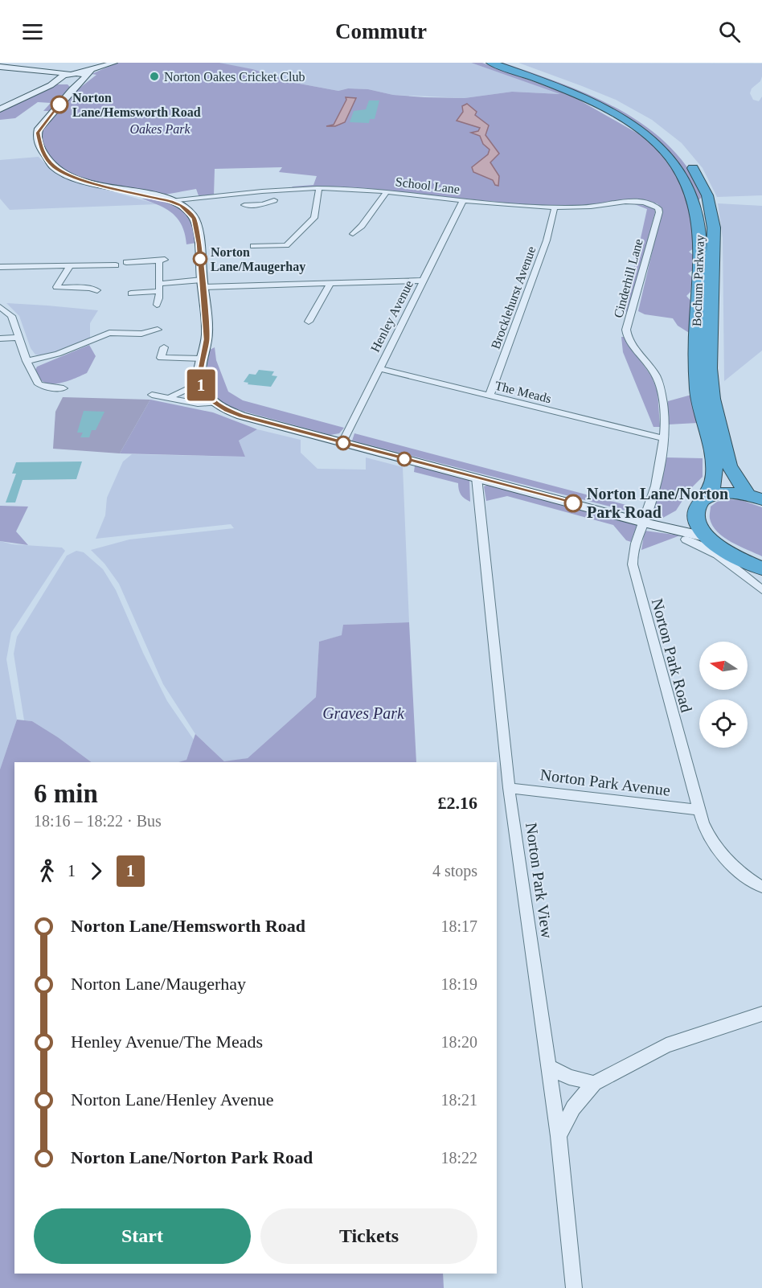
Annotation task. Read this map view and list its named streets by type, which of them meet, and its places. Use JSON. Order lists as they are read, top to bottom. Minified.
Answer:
{"streets":{"highway":["Bochum Parkway"],"street":["School Lane","Cinderhill Lane","Brocklehurst Avenue","Henley Avenue","The Meads","Norton Park Road","Norton Park Avenue","Norton Park View"]},"crossings":[["School Lane","Cinderhill Lane"],["School Lane","Brocklehurst Avenue"],["School Lane","Henley Avenue"],["Cinderhill Lane","The Meads"],["Cinderhill Lane","Norton Park Road"],["Brocklehurst Avenue","The Meads"],["Henley Avenue","The Meads"],["Norton Park Road","Norton Park Avenue"],["Norton Park Avenue","Norton Park View"]],"parks":["Oakes Park","Graves Park"],"places":["Norton Oakes Cricket Club","Norton Lane/Hemsworth Road","Norton Lane/Maugerhay","Norton Lane/Norton Park Road"],"lines":["bus line 1"],"north":"left","page":{"header":"Commutr","on_map":"1","heading":["6 min","18:16 – 18:22 · Bus","£2.16"],"legs":["1","1","4 stops"],"list":[{"name":"Norton Lane/Hemsworth Road","value":"18:17"},{"name":"Norton Lane/Maugerhay","value":"18:19"},{"name":"Henley Avenue/The Meads","value":"18:20"},{"name":"Norton Lane/Henley Avenue","value":"18:21"},{"name":"Norton Lane/Norton Park Road","value":"18:22"}],"buttons":["Start","Tickets"]}}
